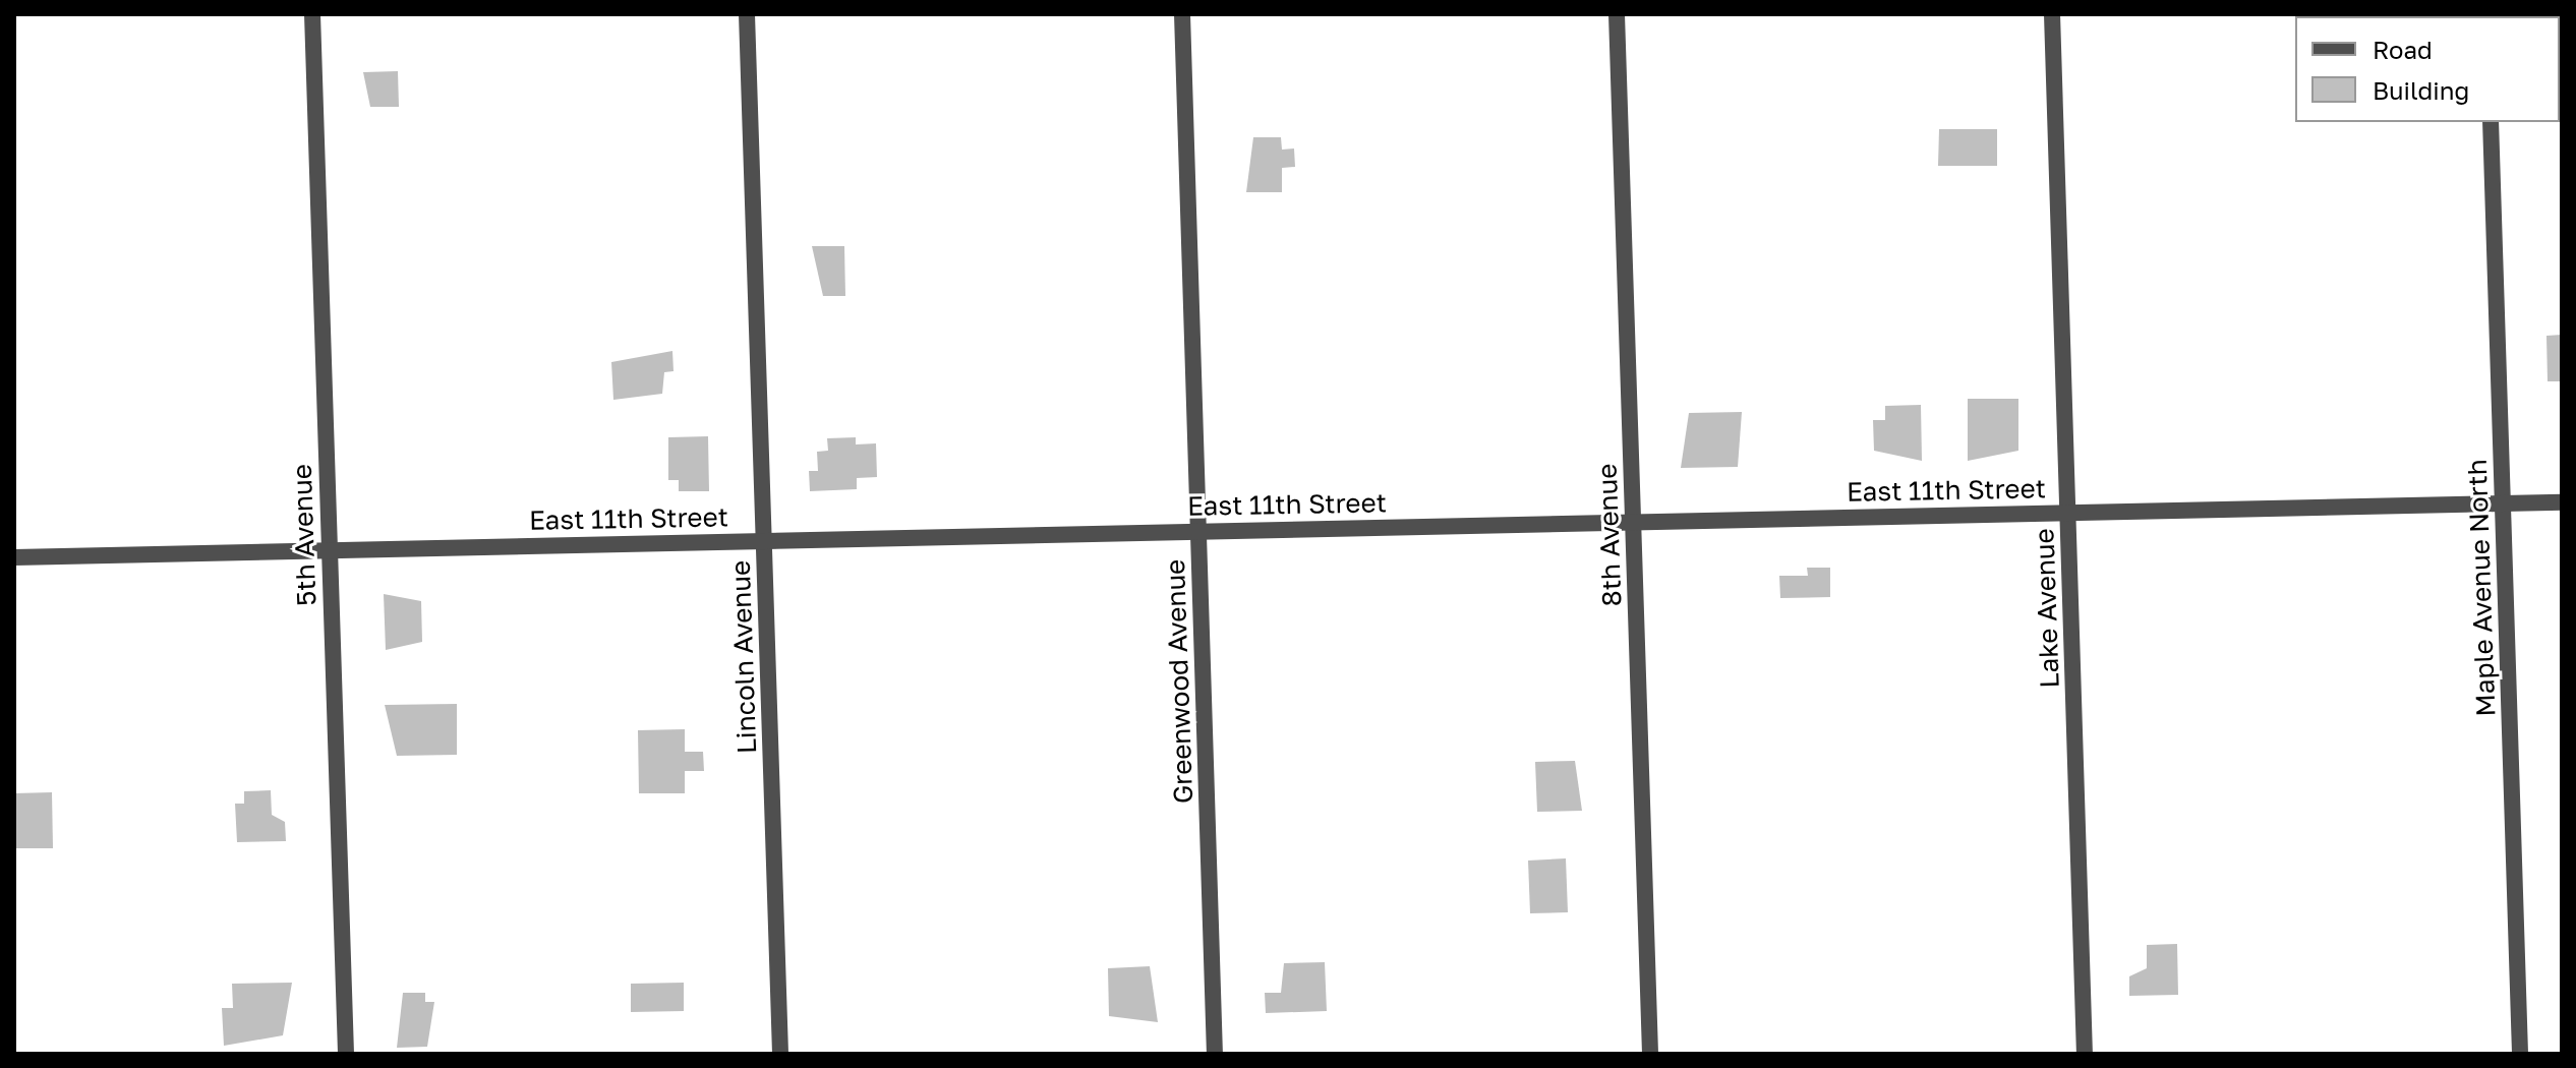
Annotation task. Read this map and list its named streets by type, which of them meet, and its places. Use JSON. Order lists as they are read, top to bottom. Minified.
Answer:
{"streets":{"street":["East 11th Street","5th Avenue","8th Avenue","Maple Avenue North","Lake Avenue","Lincoln Avenue","Greenwood Avenue"]},"crossings":[["East 11th Street","5th Avenue"],["East 11th Street","8th Avenue"],["East 11th Street","Maple Avenue North"],["East 11th Street","Lake Avenue"],["East 11th Street","Lincoln Avenue"],["East 11th Street","Greenwood Avenue"]],"legend":["Road","Building"]}
